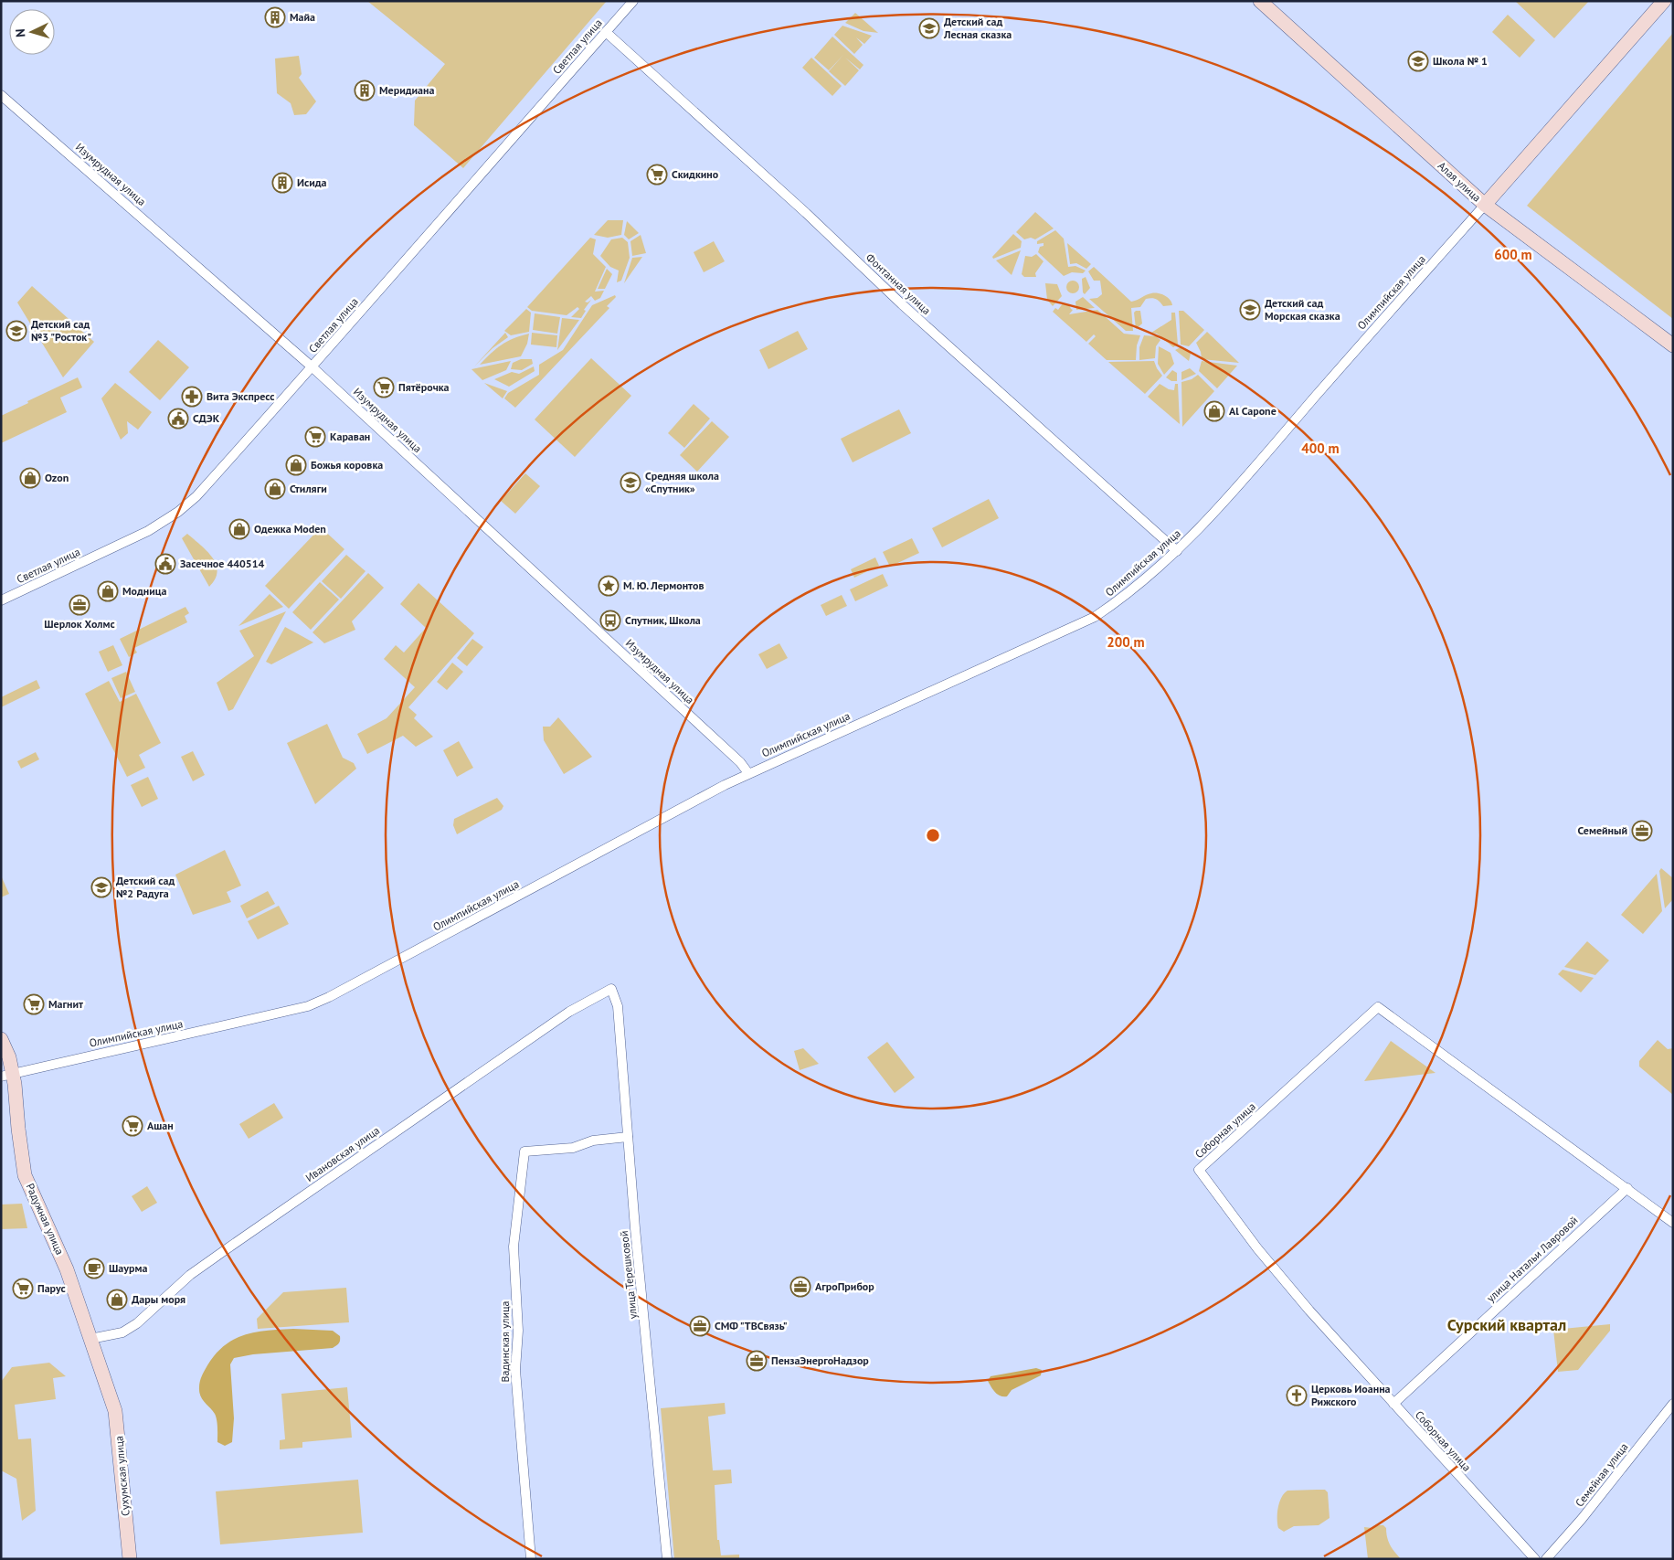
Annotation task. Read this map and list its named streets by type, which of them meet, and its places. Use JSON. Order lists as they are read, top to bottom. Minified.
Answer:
{"streets":{"main road":["Алая улица","Радужная улица","Сухумская улица"],"street":["Светлая улица","Изумрудная улица","Фонтанная улица","Олимпийская улица","Соборная улица","Ивановская улица","улица Натальи Лавровой","улица Терешковой","Вадинская улица","Семейная улица"]},"crossings":[["Светлая улица","Изумрудная улица"],["Светлая улица","Фонтанная улица"],["Изумрудная улица","Олимпийская улица"],["Алая улица","Олимпийская улица"],["Фонтанная улица","Олимпийская улица"],["Олимпийская улица","Радужная улица"],["Соборная улица","улица Натальи Лавровой"],["Ивановская улица","Радужная улица"],["Ивановская улица","улица Терешковой"],["Радужная улица","Сухумская улица"],["улица Терешковой","Вадинская улица"]],"districts":["Сурский квартал"],"places":{"building":["Майа","Меридиана","Исида"],"school or university":["Детский сад Лесная сказка","Школа № 1","Детский сад Морская сказка","Детский сад №3 \"Росток\"","Средняя школа «Спутник»","Детский сад №2 Радуга"],"supermarket":["Скидкино","Пятёрочка","Караван","Магнит","Ашан","Парус"],"pharmacy":["Вита Экспресс"],"shop":["Al Capone","Божья коровка","Ozon","Стиляги","Одежка Moden","Модница","Дары моря"],"public building":["СДЭК","Засечное 440514"],"place":["М. Ю. Лермонтов"],"office":["Шерлок Холмс","Семейный","АгроПрибор","СМФ \"ТВСвязь\"","ПензаЭнергоНадзор"],"bus stop":["Спутник, Школа"],"cafe":["Шаурма"],"church":["Церковь Иоанна Рижского"]},"north":"left","rings":["600 m","400 m","200 m"]}
